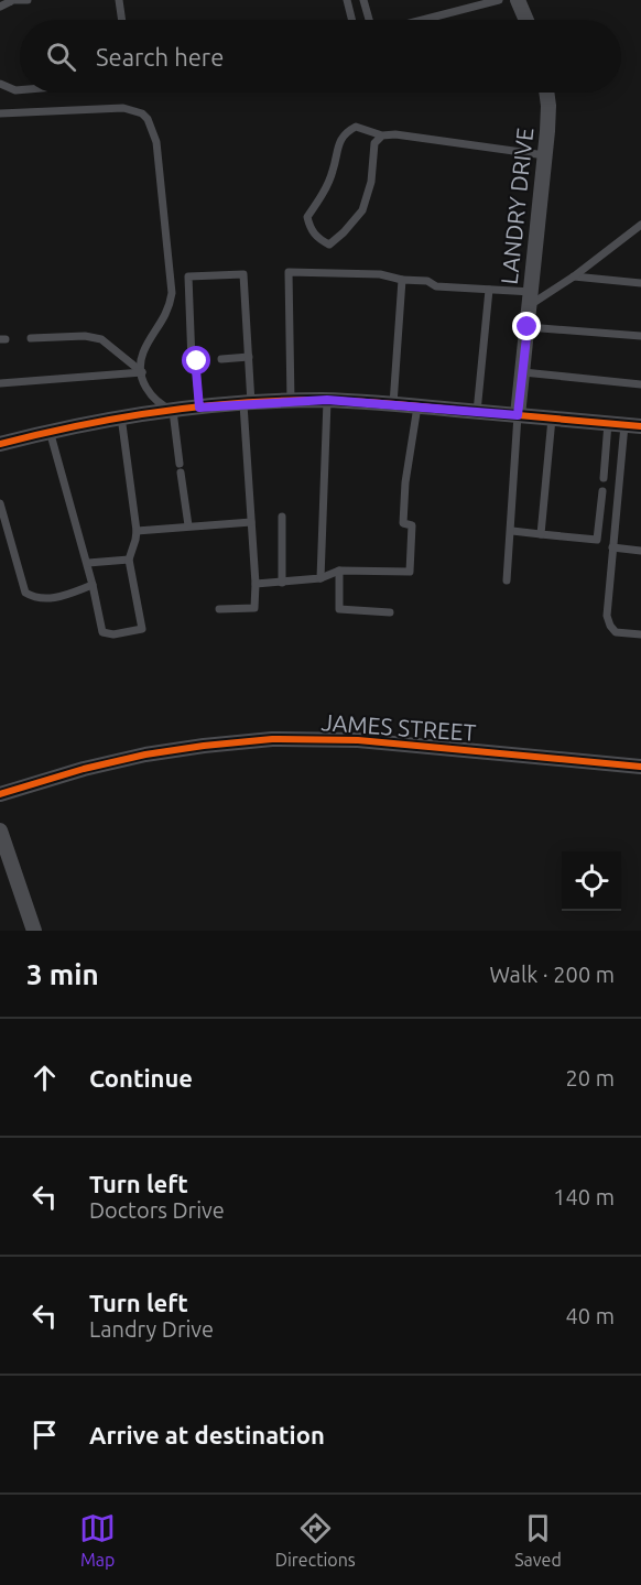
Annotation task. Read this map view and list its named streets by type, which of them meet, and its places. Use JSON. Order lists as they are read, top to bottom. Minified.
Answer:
{"streets":{"street":["LANDRY DRIVE","JAMES STREET"]},"page":{"search":"Search here","heading":["3 min","Walk · 200 m"],"list":[["Continue","20 m"],["Turn left","Doctors Drive","140 m"],["Turn left","Landry Drive","40 m"],"Arrive at destination"],"nav":["Map","Directions","Saved"]}}
